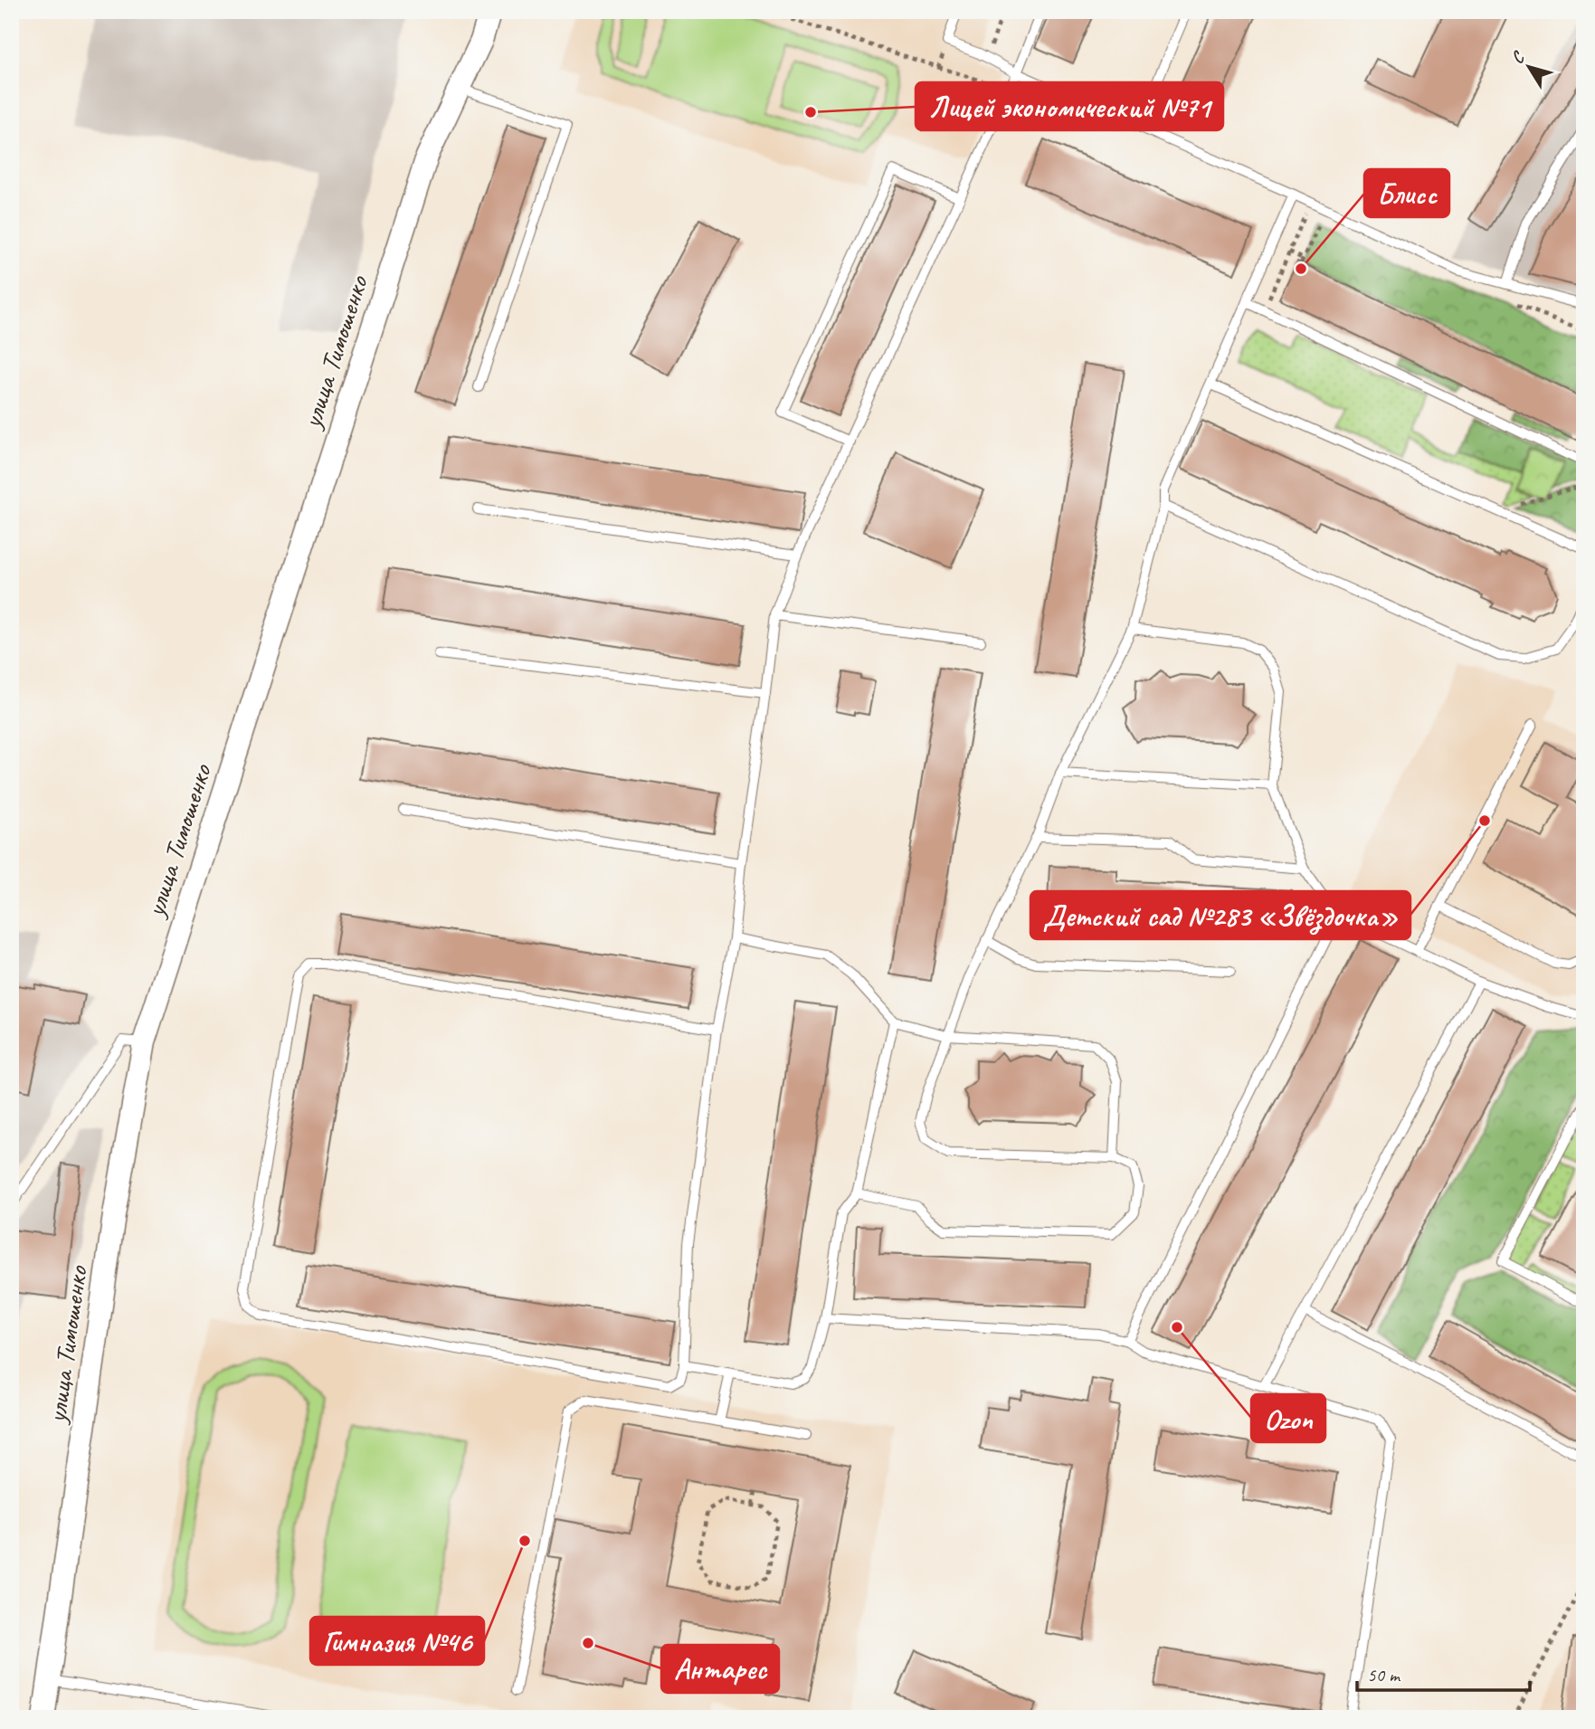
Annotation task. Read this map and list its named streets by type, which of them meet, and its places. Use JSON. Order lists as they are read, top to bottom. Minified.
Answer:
{"streets":{"street":["улица Тимошенко"]},"places":["Лицей экономический №71","Блисс","Детский сад №283 «Звёздочка»","Ozon","Гимназия №46","Антарес"],"scale_bar":"50 m","north":"top left"}
